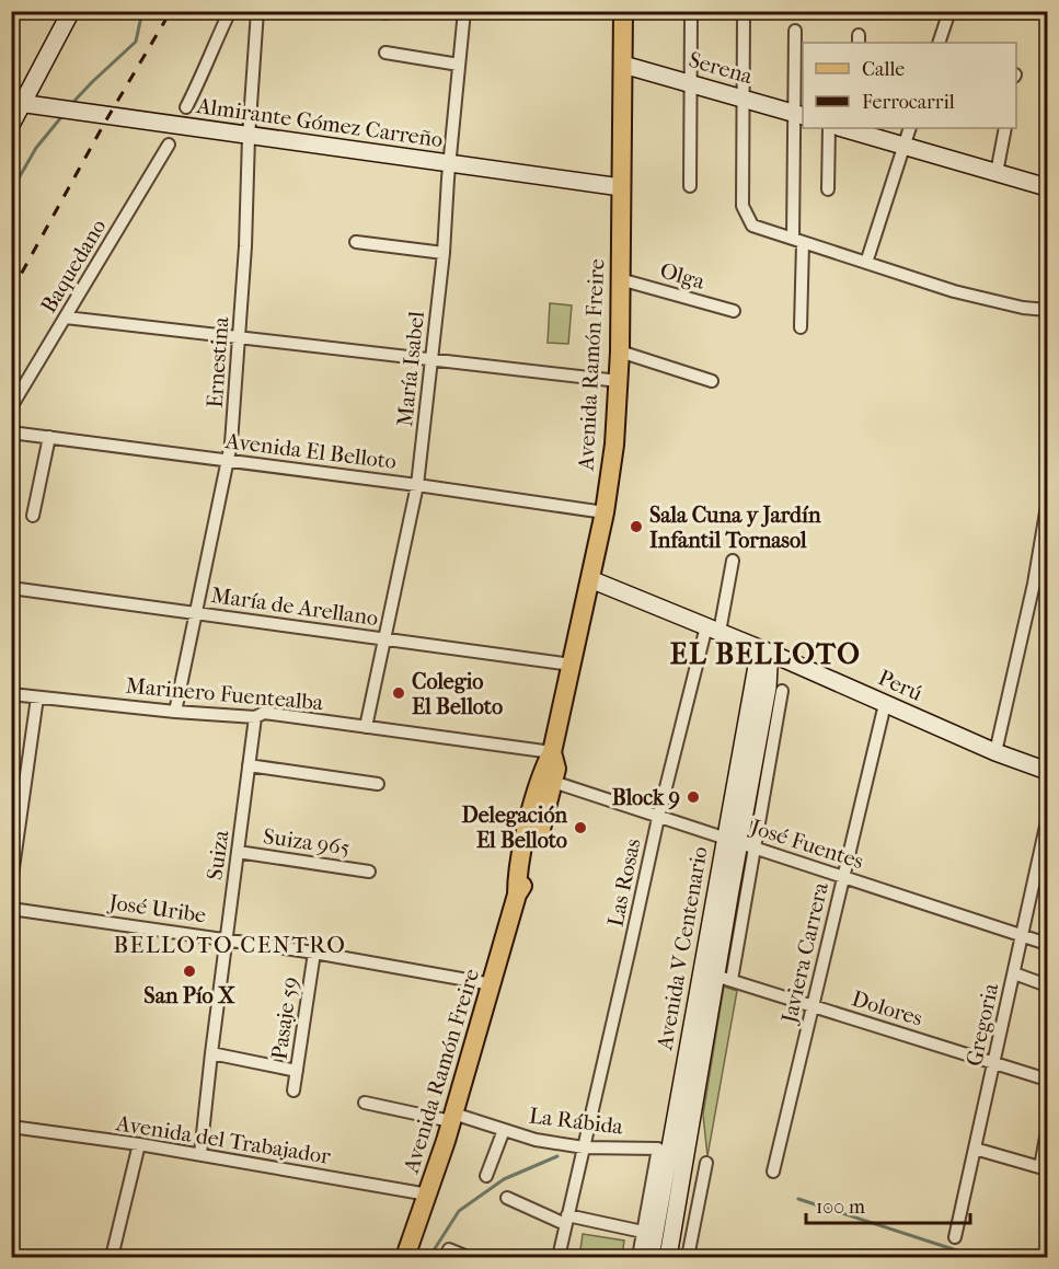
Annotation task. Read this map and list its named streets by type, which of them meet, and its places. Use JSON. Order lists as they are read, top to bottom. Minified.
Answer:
{"streets":{"main road":["Serena","Almirante Gómez Carreño","Avenida Ramón Freire","Perú","Avenida V Centenario"],"street":["Baquedano","Olga","Ernestina","María Isabel","Avenida El Belloto","María de Arellano","Marinero Fuentealba","Suiza 965","José Fuentes","Suiza","Las Rosas","José Uribe","Javiera Carrera","Dolores","Pasaje 59","Gregoria","La Rábida","Avenida del Trabajador"]},"crossings":[["Serena","Avenida Ramón Freire"],["Almirante Gómez Carreño","Ernestina"],["Almirante Gómez Carreño","Avenida Ramón Freire"],["Almirante Gómez Carreño","María Isabel"],["Olga","Avenida Ramón Freire"],["Ernestina","Avenida El Belloto"],["Ernestina","María de Arellano"],["Ernestina","Marinero Fuentealba"],["Avenida Ramón Freire","Avenida El Belloto"],["Avenida Ramón Freire","María de Arellano"],["Avenida Ramón Freire","Perú"],["Avenida Ramón Freire","Marinero Fuentealba"],["Avenida Ramón Freire","José Fuentes"],["Avenida Ramón Freire","José Uribe"],["Avenida Ramón Freire","La Rábida"],["Avenida Ramón Freire","Avenida del Trabajador"],["María Isabel","Avenida El Belloto"],["María Isabel","María de Arellano"],["María Isabel","Marinero Fuentealba"],["Perú","Las Rosas"],["Perú","Avenida V Centenario"],["Perú","Javiera Carrera"],["Marinero Fuentealba","Suiza"],["Suiza 965","Suiza"],["José Fuentes","Las Rosas"],["José Fuentes","Avenida V Centenario"],["José Fuentes","Javiera Carrera"],["José Fuentes","Gregoria"],["Suiza","José Uribe"],["Suiza","Avenida del Trabajador"],["Las Rosas","La Rábida"],["José Uribe","Pasaje 59"],["Avenida V Centenario","Dolores"],["Javiera Carrera","Dolores"],["Dolores","Gregoria"]],"districts":["EL BELLOTO","BELLOTO CENTRO"],"places":["Sala Cuna y Jardín Infantil Tornasol","Colegio El Belloto","Block 9","Delegación El Belloto","San Pío X"],"legend":["Calle","Ferrocarril"],"scale_bar":"100 m"}
